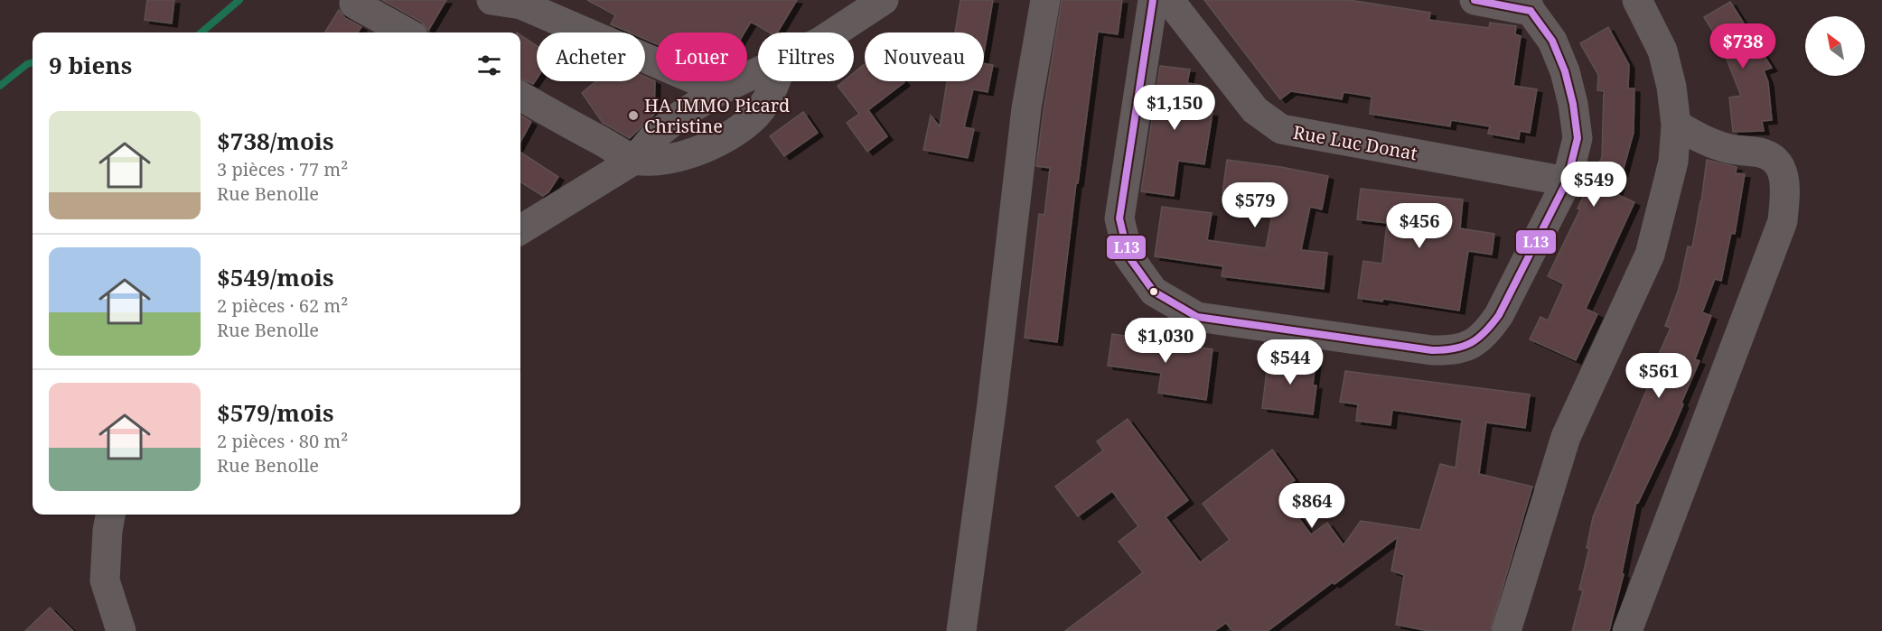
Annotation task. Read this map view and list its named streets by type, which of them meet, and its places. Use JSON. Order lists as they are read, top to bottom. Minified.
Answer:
{"streets":{"street":["Rue Luc Donat"]},"places":["HA IMMO Picard Christine"],"lines":["transit line L13"],"north":"top left","page":{"price":["$738","$1,150","$549","$579","$456","$1,030","$544","$561","$864"],"chip":["Acheter","Louer","Filtres","Nouveau"],"heading":"9 biens","list":[{"name":"$738/mois","note":"3 pièces · 77 m² · Rue Benolle"},{"name":"$549/mois","note":"2 pièces · 62 m² · Rue Benolle"},{"name":"$579/mois","note":"2 pièces · 80 m² · Rue Benolle"}]}}
